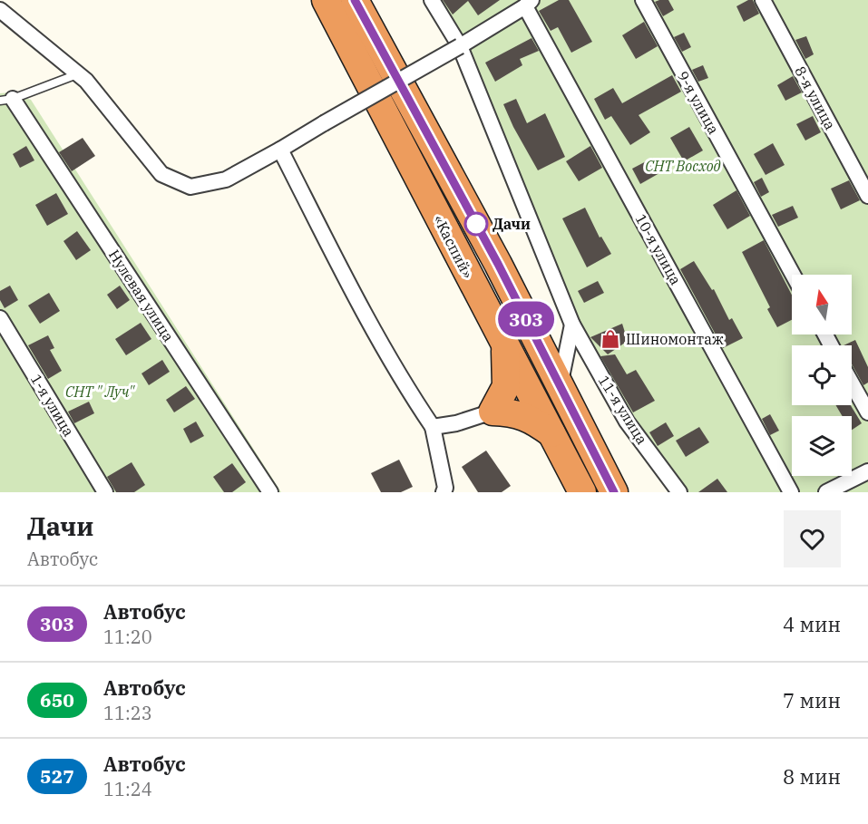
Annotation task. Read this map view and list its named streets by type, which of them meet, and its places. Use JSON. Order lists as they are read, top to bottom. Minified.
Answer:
{"streets":{"highway":["«Каспий»"],"street":["8-я улица","9-я улица","10-я улица","Нулевая улица","1-я улица","11-я улица"]},"parks":["СНТ Восход","СНТ \" Луч\""],"places":{"other":["Дачи"],"shop":["Шиномонтаж"]},"lines":["bus line 303"],"north":"top","page":{"on_map":"303","heading":["Дачи","Автобус"],"list":[{"mark":"303","name":"Автобус","note":"11:20","value":"4 мин"},{"mark":"650","name":"Автобус","note":"11:23","value":"7 мин"},{"mark":"527","name":"Автобус","note":"11:24","value":"8 мин"}]}}
